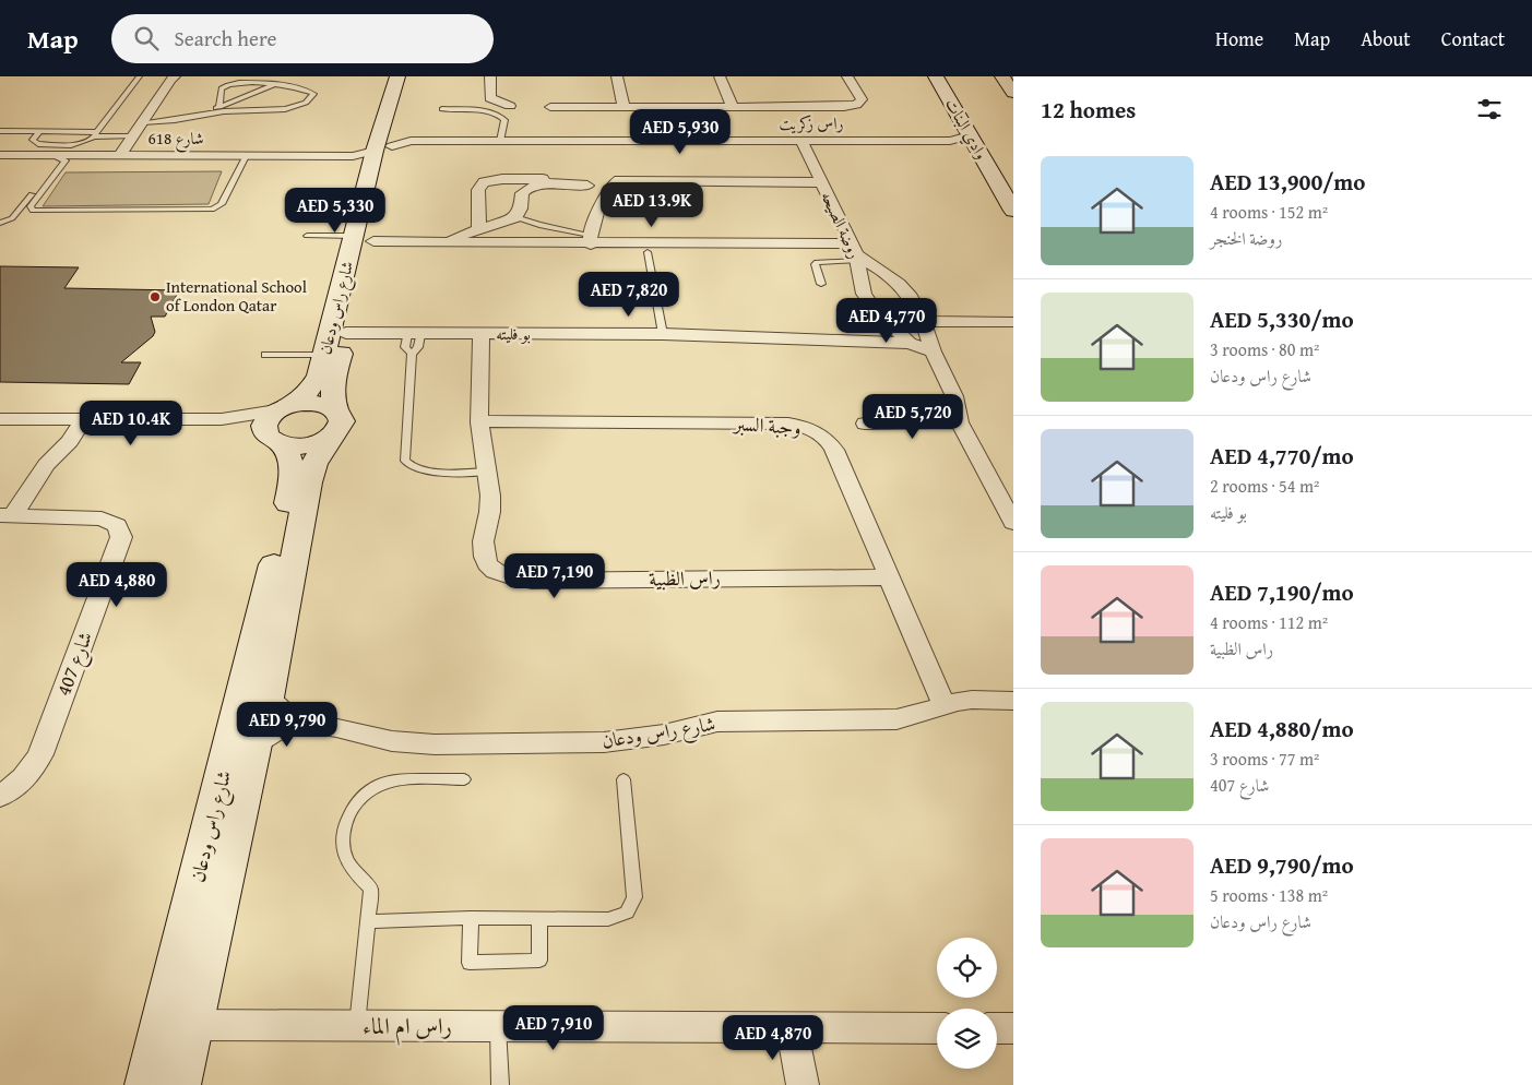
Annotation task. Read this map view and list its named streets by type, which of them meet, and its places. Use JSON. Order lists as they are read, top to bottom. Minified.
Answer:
{"streets":{"street":["راس زكريت","وادي البنات","شارع 618","روضة الصيحه","شارع راس ودعان","بو فليته","وجبة السبر","راس الظبية","شارع 407","راس ام الماء"]},"crossings":[["راس زكريت","وادي البنات"],["راس زكريت","شارع 618"],["راس زكريت","روضة الصيحه"],["راس زكريت","شارع راس ودعان"],["شارع 618","شارع راس ودعان"],["روضة الصيحه","بو فليته"],["شارع راس ودعان","بو فليته"],["شارع راس ودعان","وجبة السبر"],["شارع راس ودعان","راس ام الماء"],["بو فليته","راس الظبية"],["وجبة السبر","راس الظبية"]],"places":["International School of London Qatar"],"page":{"header":"Map","search":"Search here","nav":["Home","Map","About","Contact"],"heading":"12 homes","price":["AED 5,930","AED 13.9K","AED 5,330","AED 7,820","AED 4,770","AED 5,720","AED 10.4K","AED 7,190","AED 4,880","AED 9,790","AED 7,910","AED 4,870"],"list":[{"name":"AED 13,900/mo","note":"4 rooms · 152 m² · روضة الخنجر"},{"name":"AED 5,330/mo","note":"3 rooms · 80 m² · شارع راس ودعان"},{"name":"AED 4,770/mo","note":"2 rooms · 54 m² · بو فليته"},{"name":"AED 7,190/mo","note":"4 rooms · 112 m² · راس الظبية"},{"name":"AED 4,880/mo","note":"3 rooms · 77 m² · شارع 407"},{"name":"AED 9,790/mo","note":"5 rooms · 138 m² · شارع راس ودعان"}]}}
